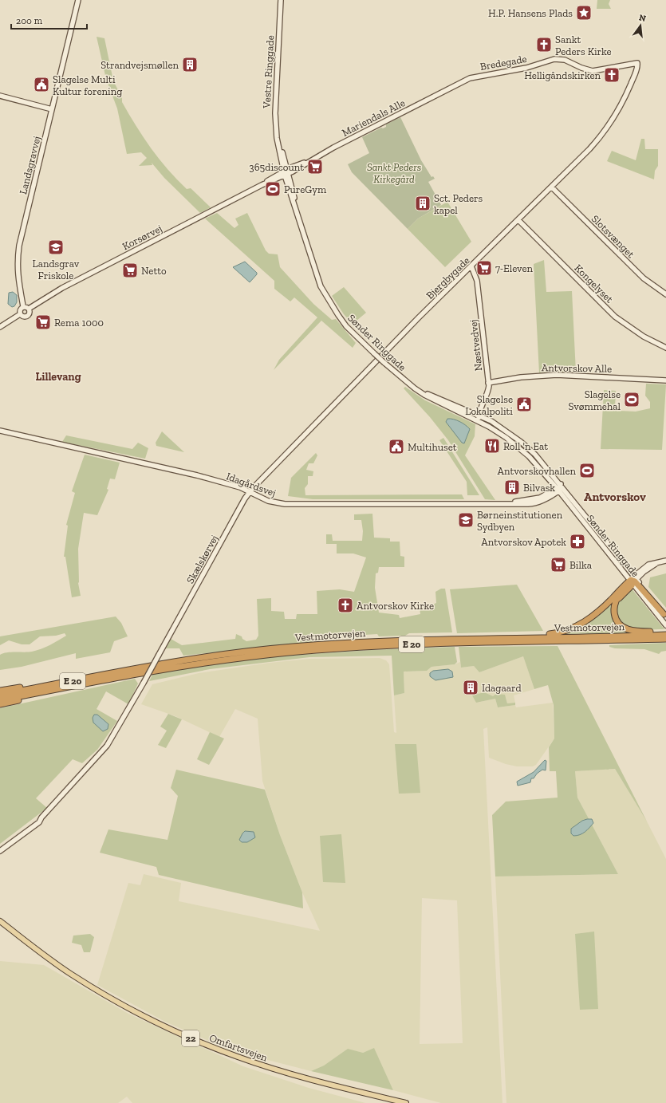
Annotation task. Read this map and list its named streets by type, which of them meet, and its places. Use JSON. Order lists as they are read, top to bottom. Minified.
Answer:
{"streets":{"highway":["Vestmotorvejen","E 20"],"main road":["22","Omfartsvejen"],"street":["Bredegade","Vestre Ringgade","Mariendals Alle","Landsgravvej","Slotsvænget","Korsørvej","Bjergbygade","Kongelyset","Sønder Ringgade","Næstvedvej","Antvorskov Alle","Idagårdsvej","Skælskørvej"]},"crossings":[["Bredegade","Mariendals Alle"],["Bredegade","Bjergbygade"],["Vestre Ringgade","Mariendals Alle"],["Vestre Ringgade","Korsørvej"],["Vestre Ringgade","Sønder Ringgade"],["Mariendals Alle","Korsørvej"],["Mariendals Alle","Sønder Ringgade"],["Landsgravvej","Korsørvej"],["Slotsvænget","Bjergbygade"],["Korsørvej","Sønder Ringgade"],["Bjergbygade","Kongelyset"],["Bjergbygade","Næstvedvej"],["Bjergbygade","Idagårdsvej"],["Bjergbygade","Skælskørvej"],["Sønder Ringgade","Næstvedvej"],["Sønder Ringgade","Idagårdsvej"],["Næstvedvej","Antvorskov Alle"],["Idagårdsvej","Skælskørvej"]],"districts":["Lillevang","Antvorskov"],"parks":["Sankt Peders Kirkegård"],"places":{"place":["H.P. Hansens Plads"],"church":["Sankt Peders Kirke","Helligåndskirken","Antvorskov Kirke"],"building":["Strandvejsmøllen","Sct. Peders kapel","Bilvask","Idagaard"],"public building":["Slagelse Multi Kultur forening","Slagelse Lokalpoliti","Multihuset"],"supermarket":["365discount","7-Eleven","Netto","Rema 1000","Bilka"],"sports":["PureGym","Slagelse Svømmehal","Antvorskovhallen"],"school or university":["Landsgrav Friskole","Børneinstitutionen Sydbyen"],"restaurant":["Roll 'n Eat"],"pharmacy":["Antvorskov Apotek"]},"scale_bar":"200 m","north":"top"}
